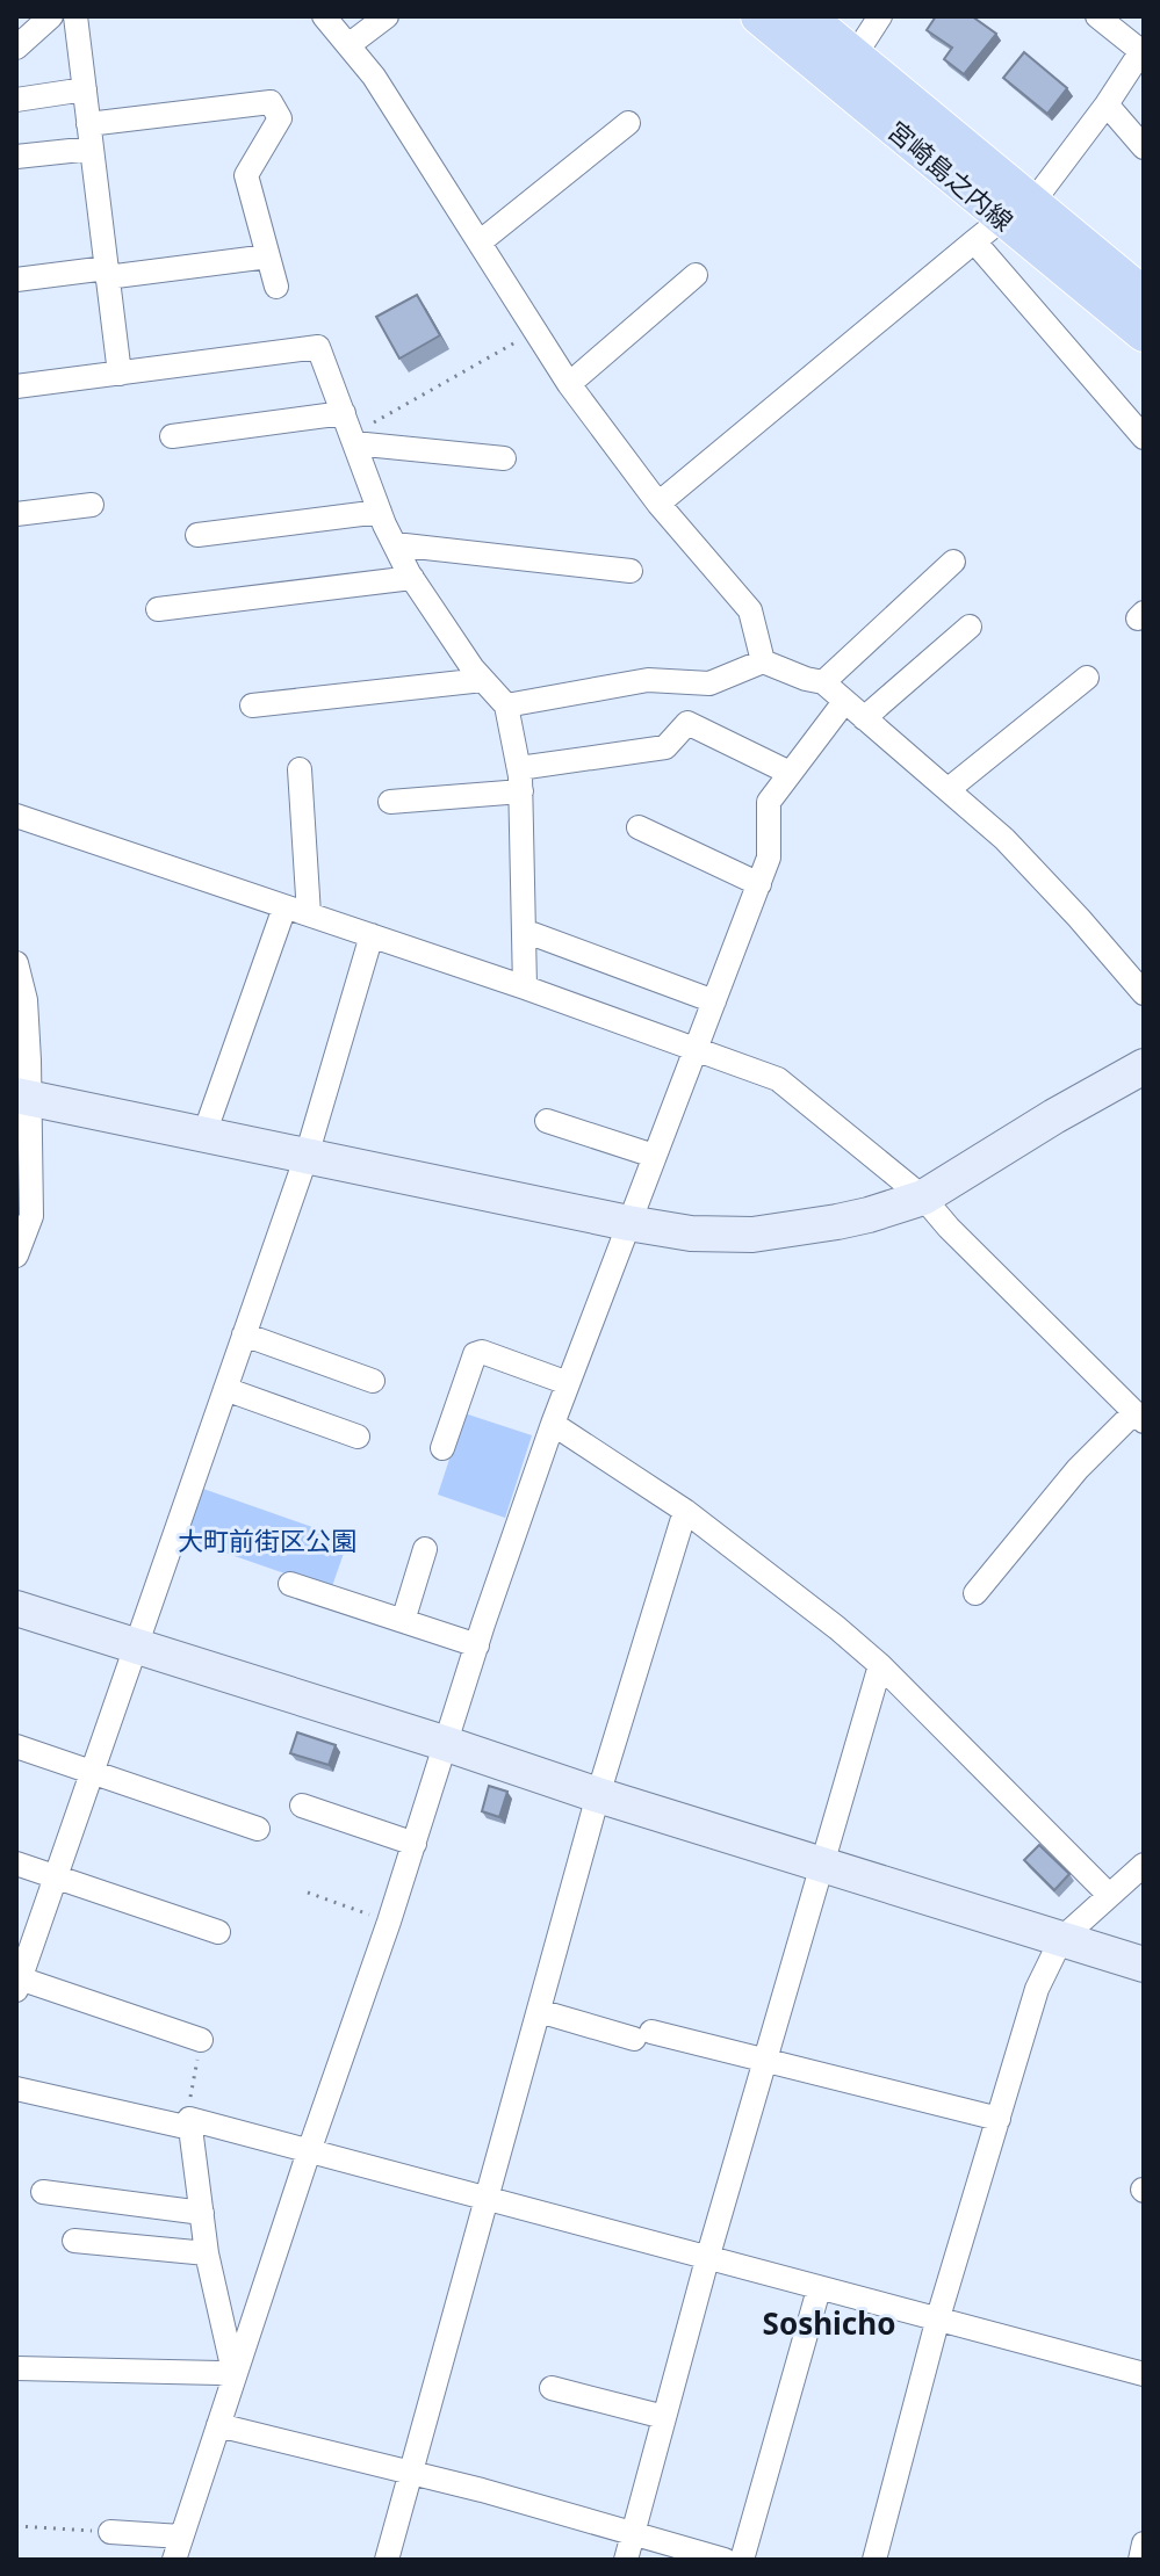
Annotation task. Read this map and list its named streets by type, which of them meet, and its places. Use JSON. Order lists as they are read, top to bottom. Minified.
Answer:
{"streets":{"main road":["宮崎島之内線"]},"districts":["Soshicho"],"parks":["大町前街区公園"]}
